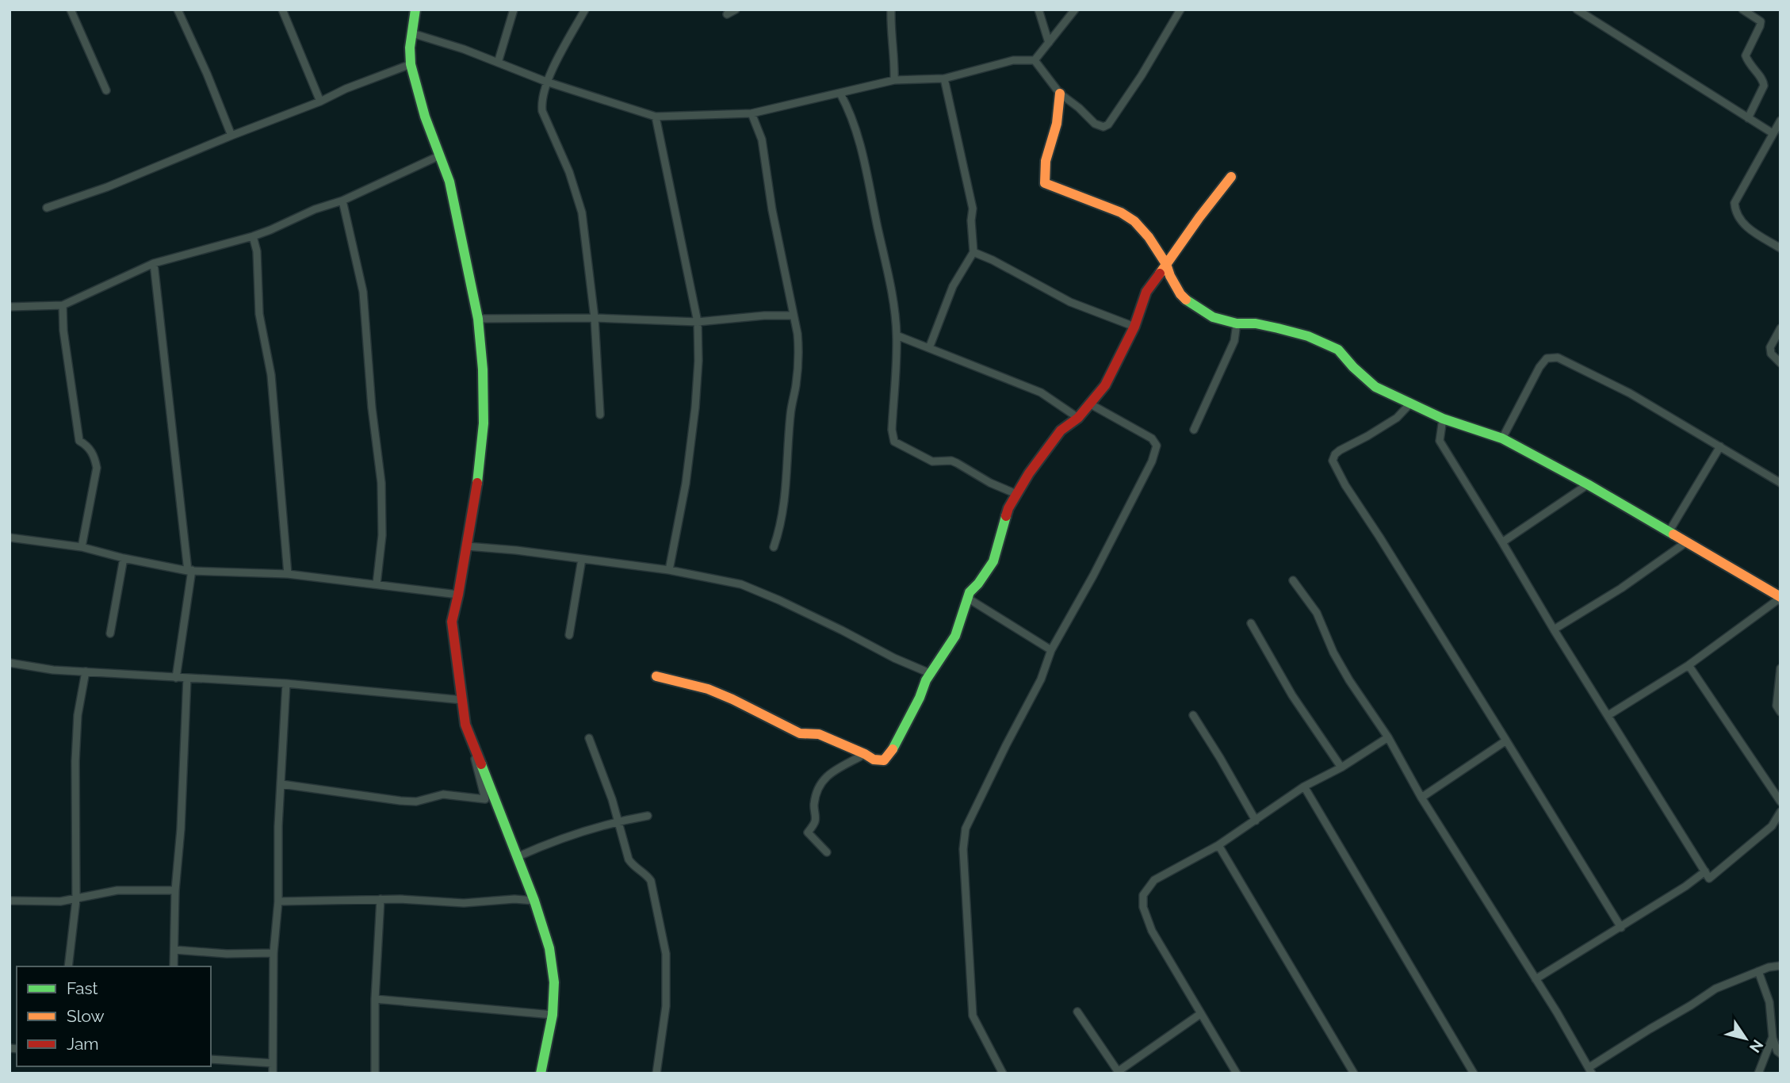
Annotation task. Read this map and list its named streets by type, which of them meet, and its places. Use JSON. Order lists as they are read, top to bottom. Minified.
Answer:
{"legend":["Fast","Slow","Jam"],"north":"bottom right"}
